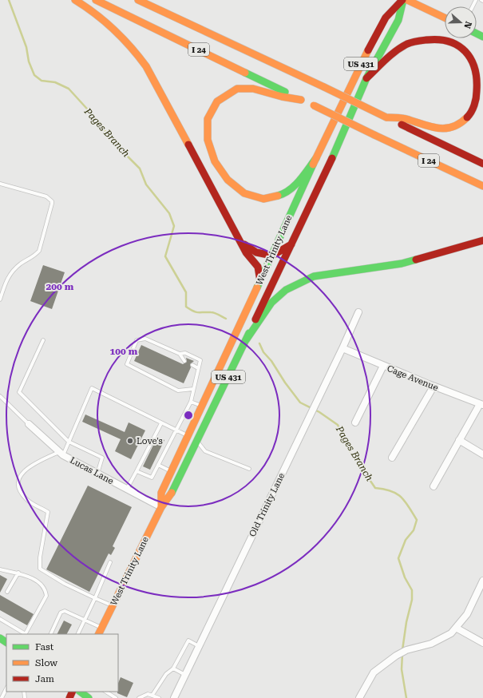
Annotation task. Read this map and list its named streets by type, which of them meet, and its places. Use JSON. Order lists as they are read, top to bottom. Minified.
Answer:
{"streets":{"main road":["I 24","US 431","West Trinity Lane"],"street":["Cage Avenue","Lucas Lane","Old Trinity Lane"]},"crossings":[["West Trinity Lane","Lucas Lane"],["Cage Avenue","Old Trinity Lane"]],"water":["Pages Branch"],"places":["Love's"],"legend":["Fast","Slow","Jam"],"north":"right","rings":["200 m","100 m"]}
